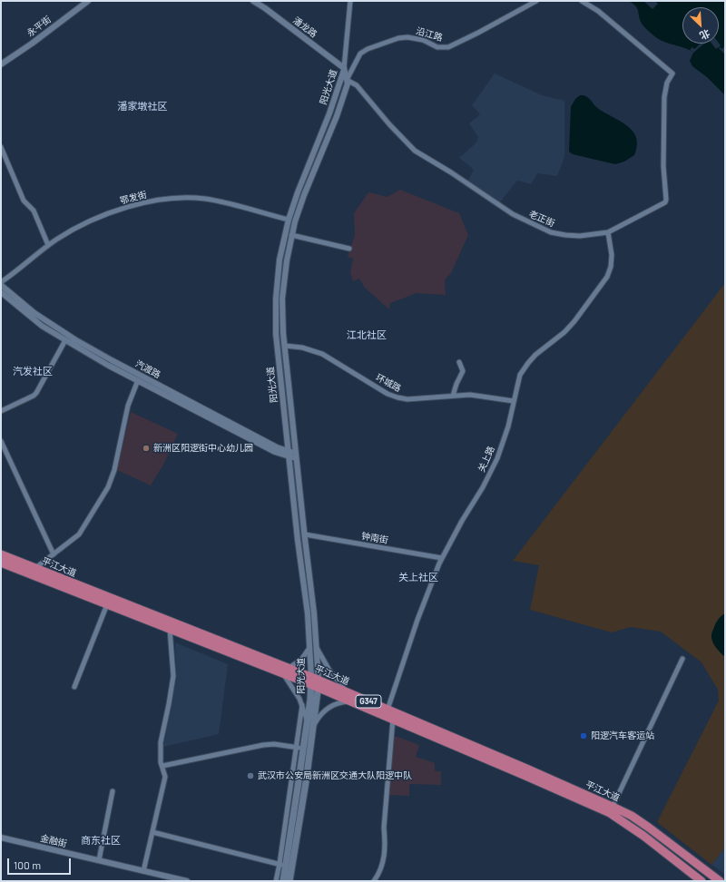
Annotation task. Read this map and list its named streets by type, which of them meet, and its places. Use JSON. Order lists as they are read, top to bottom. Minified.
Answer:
{"streets":{"highway":["平江大道","G347"],"main road":["阳光大道"],"street":["永平街","潘龙路","沿江路","鄂发街","老正街","汽渡路","环城路","关上路","钟南街","金融街"]},"crossings":[["潘龙路","阳光大道"],["沿江路","阳光大道"],["沿江路","老正街"],["阳光大道","鄂发街"],["阳光大道","老正街"],["阳光大道","汽渡路"],["阳光大道","环城路"],["阳光大道","钟南街"],["阳光大道","平江大道"],["鄂发街","汽渡路"],["老正街","关上路"],["环城路","关上路"],["关上路","钟南街"],["关上路","平江大道"]],"districts":["潘家墩社区","江北社区","汽发社区","关上社区","商东社区"],"places":["新洲区阳逻街中心幼儿园","阳逻汽车客运站","武汉市公安局新洲区交通大队阳逻中队"],"scale_bar":"100 m","north":"bottom right"}
